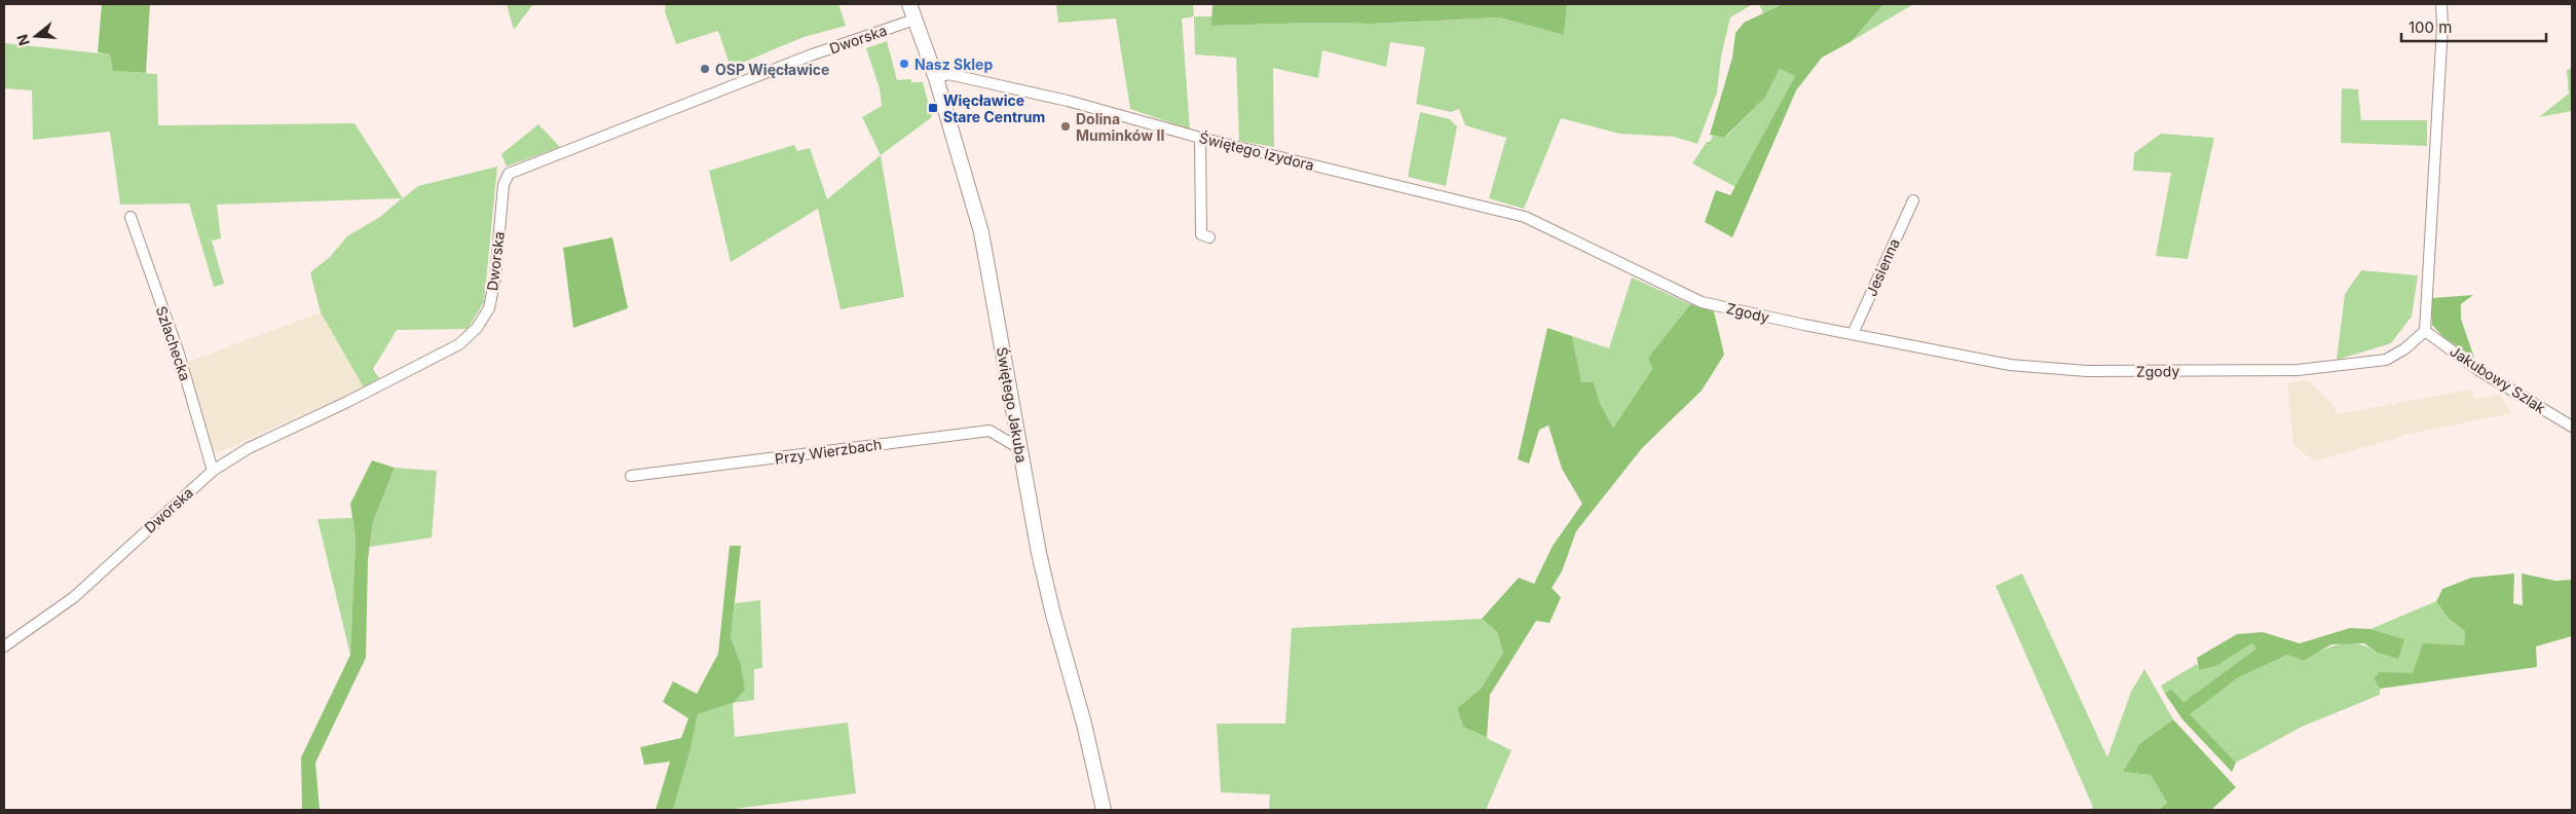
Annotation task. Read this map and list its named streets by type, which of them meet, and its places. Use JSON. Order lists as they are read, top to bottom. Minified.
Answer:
{"streets":{"street":["Dworska","Świętego Izydora","Jesienna","Zgody","Szlachecka","Jakubowy Szlak","Świętego Jakuba","Przy Wierzbach"]},"crossings":[["Dworska","Szlachecka"],["Dworska","Świętego Jakuba"],["Świętego Izydora","Zgody"],["Świętego Izydora","Świętego Jakuba"],["Jesienna","Zgody"],["Zgody","Jakubowy Szlak"],["Świętego Jakuba","Przy Wierzbach"]],"places":{"other":["Nasz Sklep","OSP Więcławice","Dolina Muminków II"],"transit":["Więcławice Stare Centrum"]},"scale_bar":"100 m","north":"left"}
